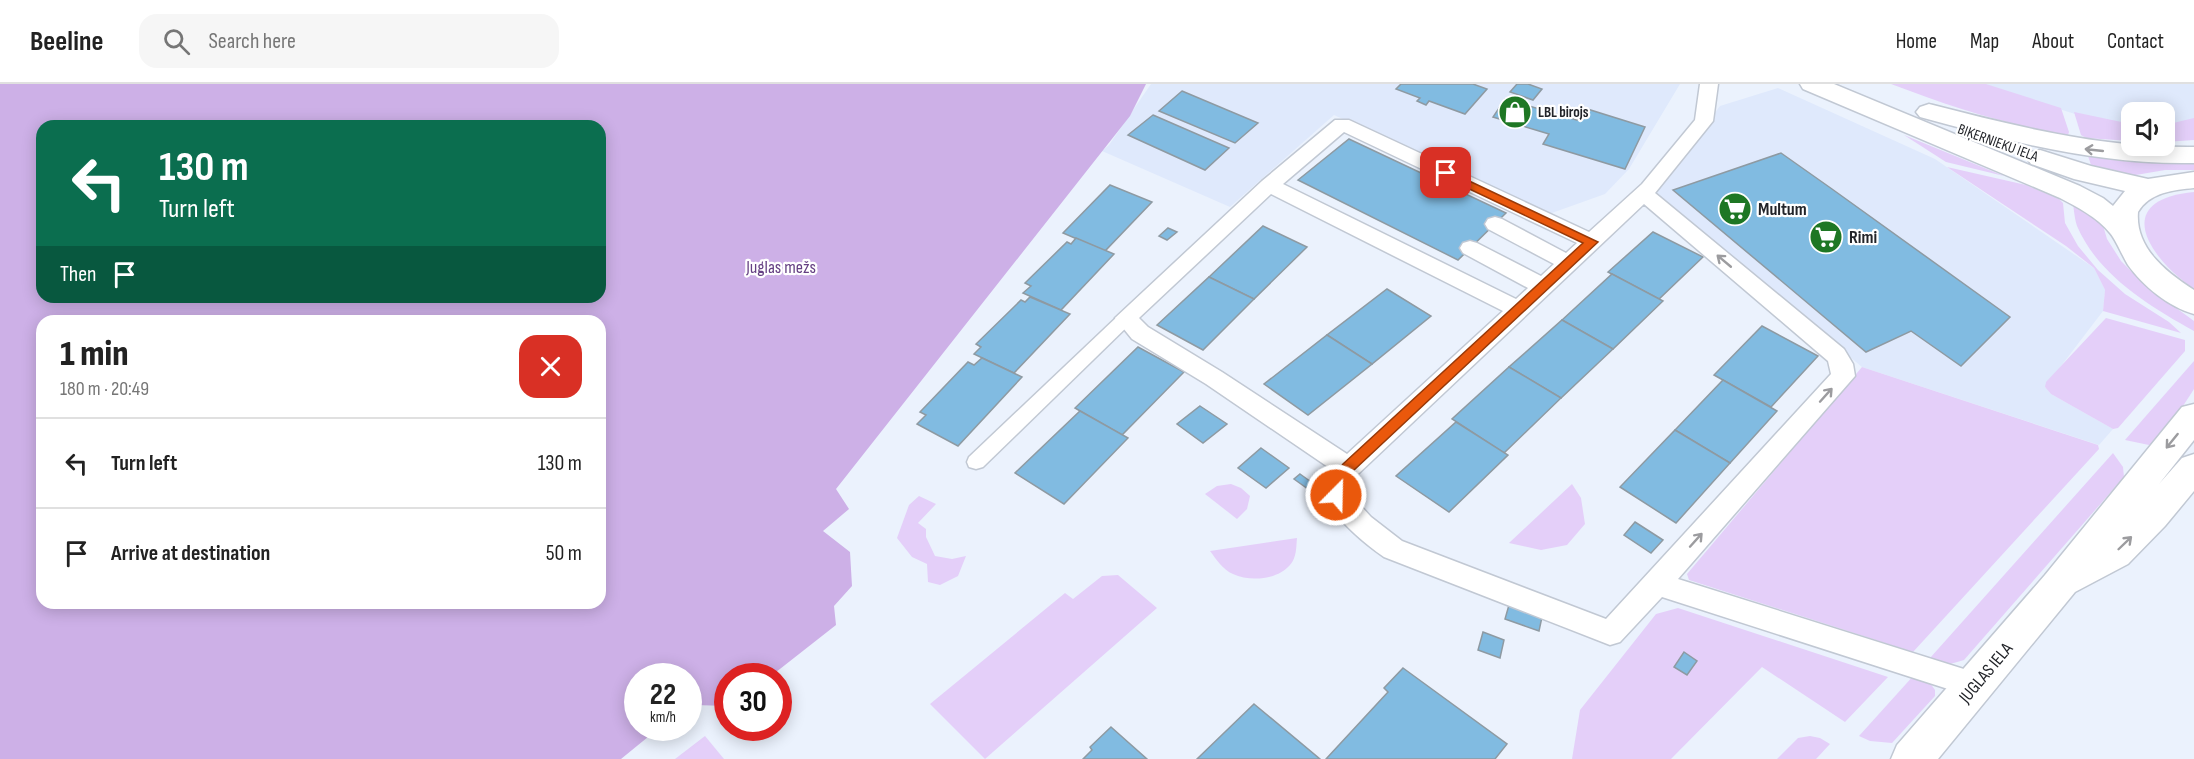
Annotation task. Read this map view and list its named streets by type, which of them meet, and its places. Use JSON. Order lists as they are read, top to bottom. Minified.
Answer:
{"streets":{"main road":["BIĶERNIEKU IELA","JUGLAS IELA"]},"parks":["Juglas mežs"],"places":{"shop":["LBL birojs"],"supermarket":["Multum","Rimi"]},"page":{"header":"Beeline","search":"Search here","nav":["Home","Map","About","Contact"],"turn":["130 m","Turn left"],"then":"Then","heading":["1 min","180 m · 20:49"],"list":[{"name":"Turn left","value":"130 m"},{"name":"Arrive at destination","value":"50 m"}],"speed":"22 km/h","limit":"30"}}
